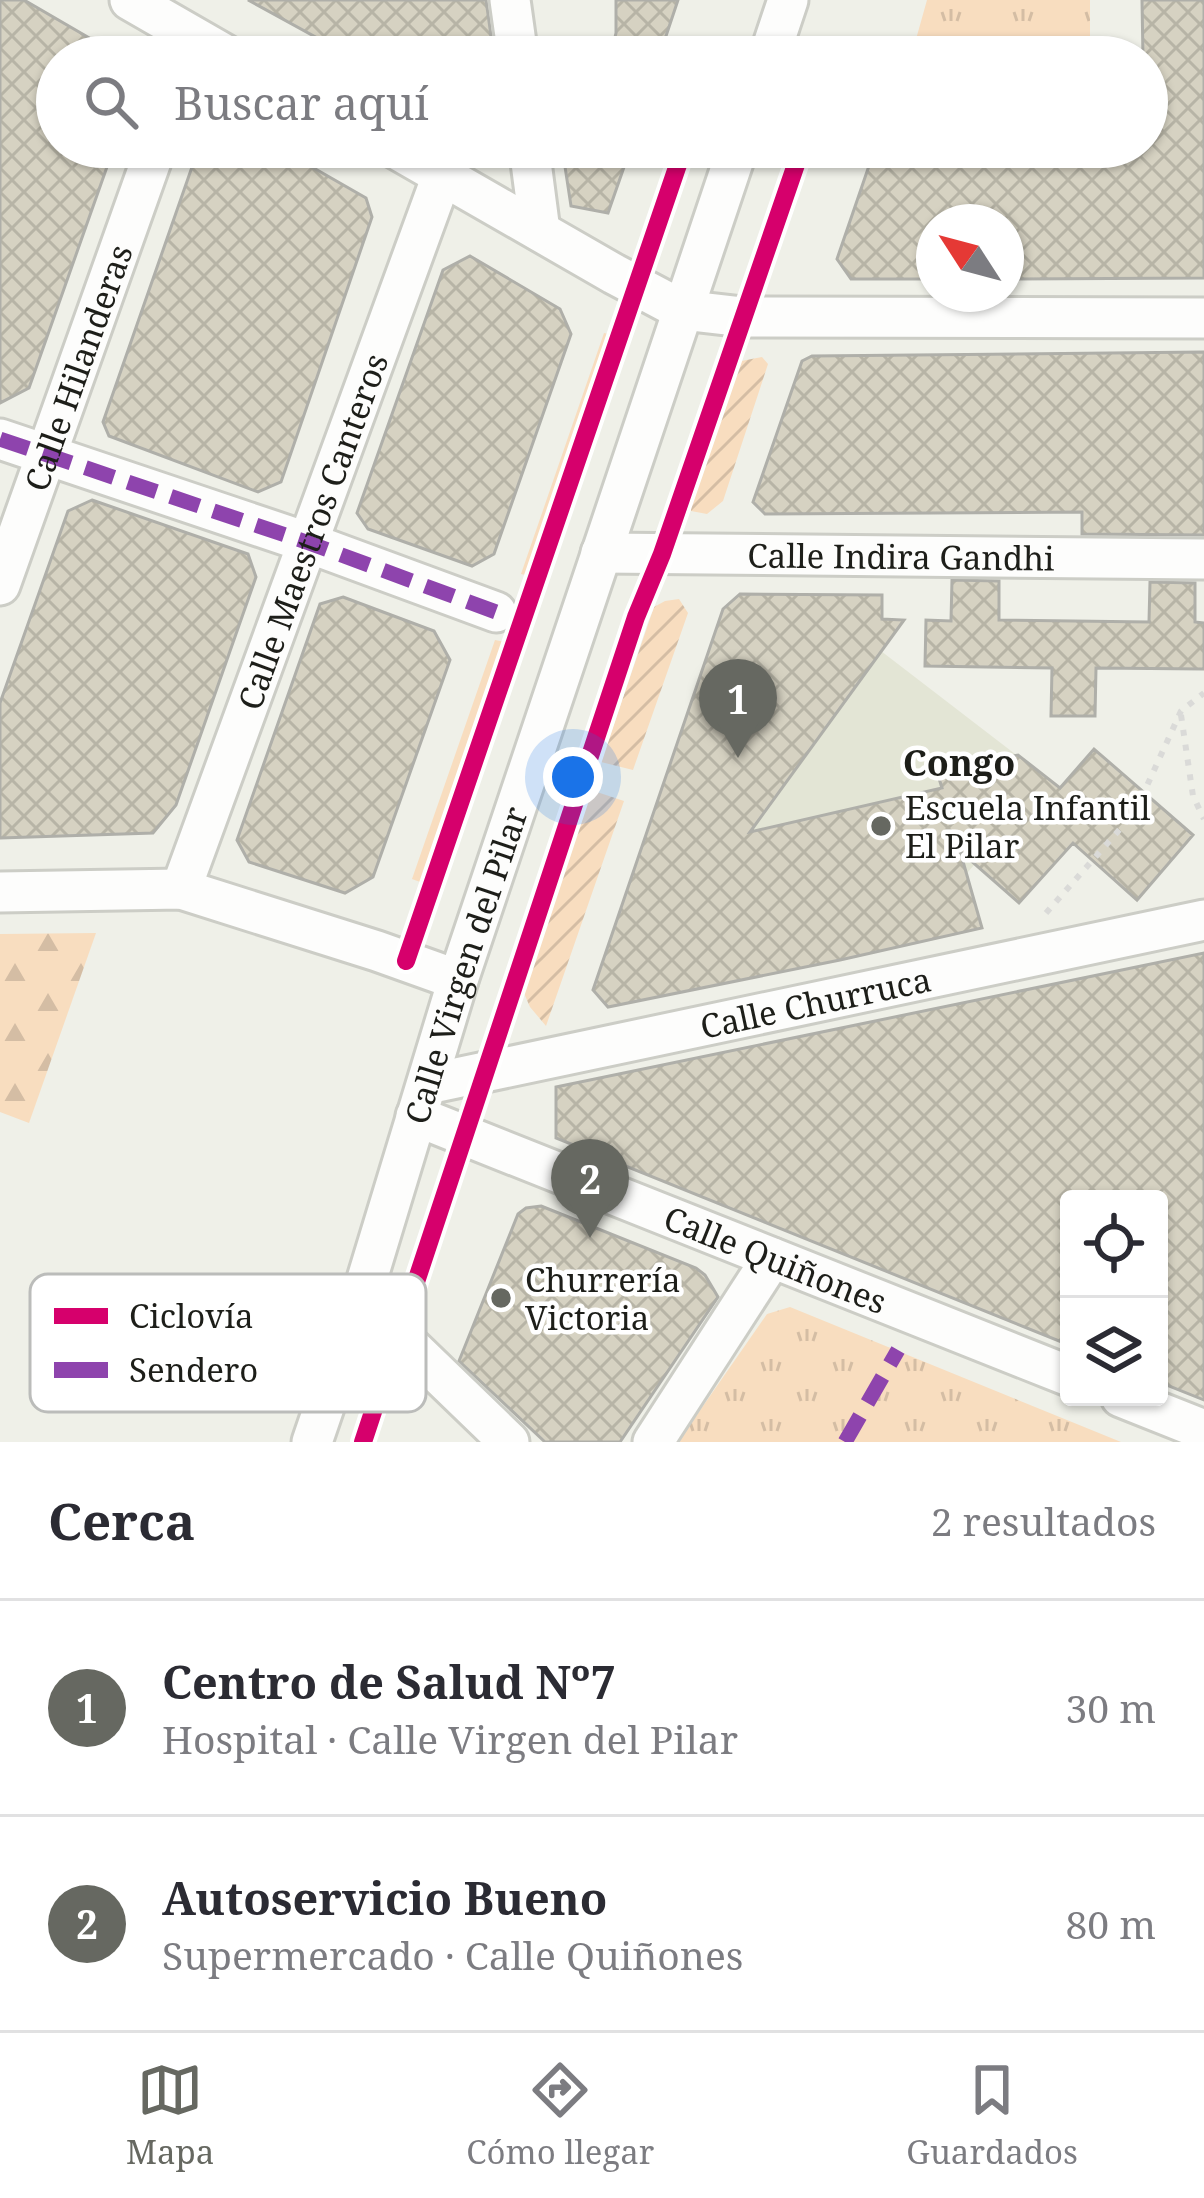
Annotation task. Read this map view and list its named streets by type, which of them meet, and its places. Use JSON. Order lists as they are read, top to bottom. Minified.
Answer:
{"streets":{"street":["Calle Hilanderas","Calle Maestros Canteros","Calle Indira Gandhi","Calle Virgen del Pilar","Calle Churruca","Calle Quiñones"]},"crossings":[["Calle Indira Gandhi","Calle Virgen del Pilar"],["Calle Virgen del Pilar","Calle Churruca"],["Calle Virgen del Pilar","Calle Quiñones"],["Calle Churruca","Calle Quiñones"]],"districts":["Congo"],"places":["Escuela Infantil El Pilar","Churrería Victoria"],"legend":["Ciclovía","Sendero"],"north":"top left","page":{"search":"Buscar aquí","pins":["1","2"],"heading":["Cerca","2 resultados"],"list":[{"mark":"1","name":"Centro de Salud Nº7","note":"Hospital · Calle Virgen del Pilar","value":"30 m"},{"mark":"2","name":"Autoservicio Bueno","note":"Supermercado · Calle Quiñones","value":"80 m"}],"nav":["Mapa","Cómo llegar","Guardados"]}}
